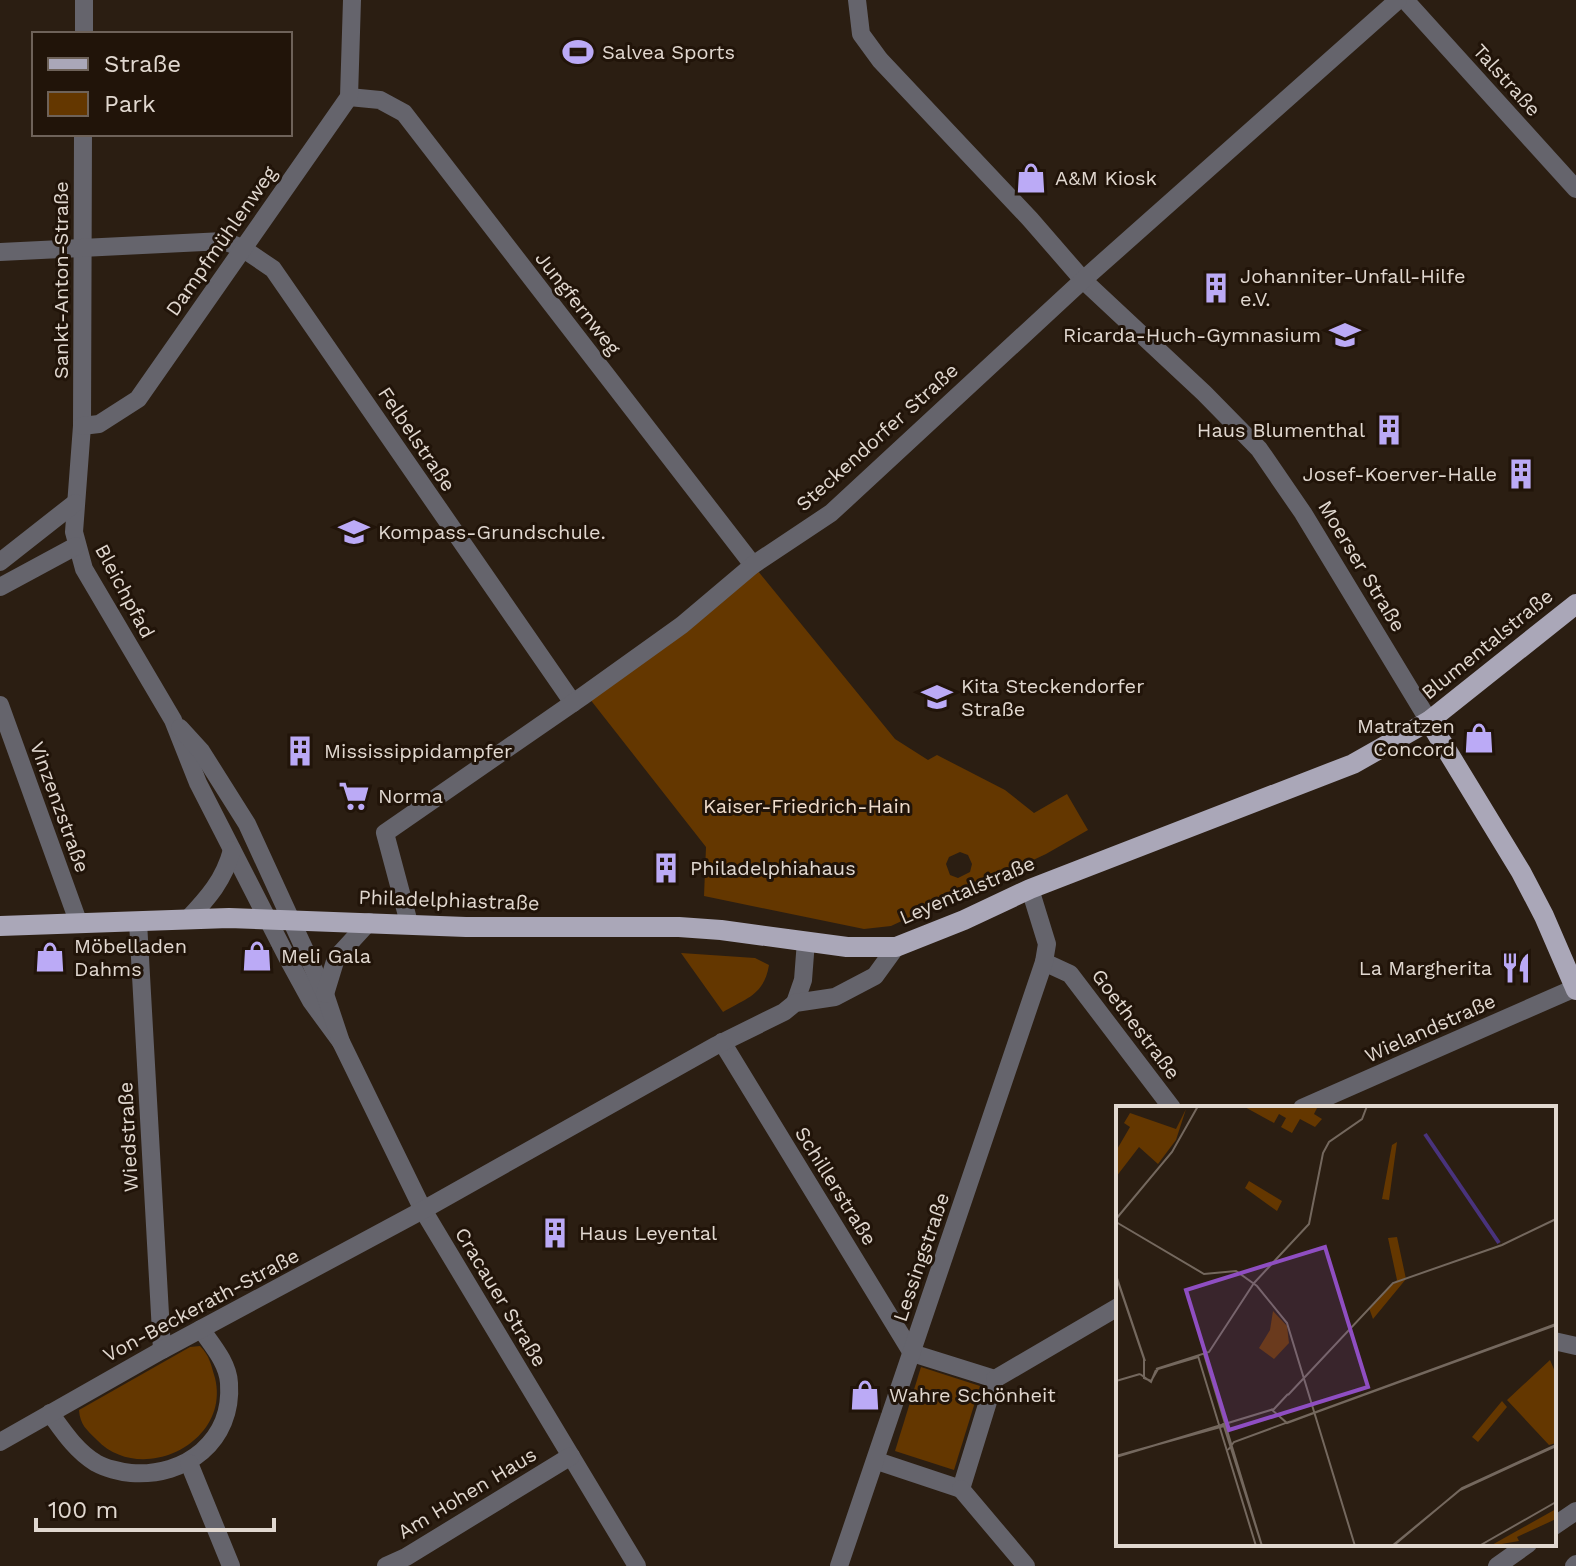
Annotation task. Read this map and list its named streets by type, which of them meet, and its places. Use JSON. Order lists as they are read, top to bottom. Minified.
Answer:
{"streets":{"main road":["Moerser Straße","Blumentalstraße","Leyentalstraße","Philadelphiastraße"],"street":["Talstraße","Dampfmühlenweg","Sankt-Anton-Straße","Jungfernweg","Steckendorfer Straße","Felbelstraße","Bleichpfad","Vinzenzstraße","Goethestraße","Wielandstraße","Wiedstraße","Schillerstraße","Lessingstraße","Cracauer Straße","Von-Beckerath-Straße","Am Hohen Haus"]},"crossings":[["Dampfmühlenweg","Sankt-Anton-Straße"],["Dampfmühlenweg","Jungfernweg"],["Dampfmühlenweg","Felbelstraße"],["Dampfmühlenweg","Bleichpfad"],["Sankt-Anton-Straße","Bleichpfad"],["Jungfernweg","Steckendorfer Straße"],["Steckendorfer Straße","Felbelstraße"],["Steckendorfer Straße","Moerser Straße"],["Steckendorfer Straße","Philadelphiastraße"],["Moerser Straße","Blumentalstraße"],["Moerser Straße","Leyentalstraße"],["Moerser Straße","Wielandstraße"],["Bleichpfad","Philadelphiastraße"],["Bleichpfad","Cracauer Straße"],["Blumentalstraße","Leyentalstraße"],["Vinzenzstraße","Philadelphiastraße"],["Leyentalstraße","Philadelphiastraße"],["Leyentalstraße","Schillerstraße"],["Leyentalstraße","Cracauer Straße"],["Leyentalstraße","Von-Beckerath-Straße"],["Philadelphiastraße","Wiedstraße"],["Philadelphiastraße","Cracauer Straße"],["Goethestraße","Lessingstraße"],["Wiedstraße","Von-Beckerath-Straße"],["Schillerstraße","Lessingstraße"],["Cracauer Straße","Von-Beckerath-Straße"],["Cracauer Straße","Am Hohen Haus"]],"parks":["Kaiser-Friedrich-Hain"],"places":{"sports":["Salvea Sports"],"shop":["A&M Kiosk","Matratzen Concord","Meli Gala","Möbelladen Dahms","Wahre Schönheit"],"building":["Johanniter-Unfall-Hilfe e.V.","Haus Blumenthal","Josef-Koerver-Halle","Mississippidampfer","Philadelphiahaus","Haus Leyental"],"school or university":["Ricarda-Huch-Gymnasium","Kompass-Grundschule.","Kita Steckendorfer Straße"],"supermarket":["Norma"],"restaurant":["La Margherita"]},"legend":["Straße","Park"],"scale_bar":"100 m"}
